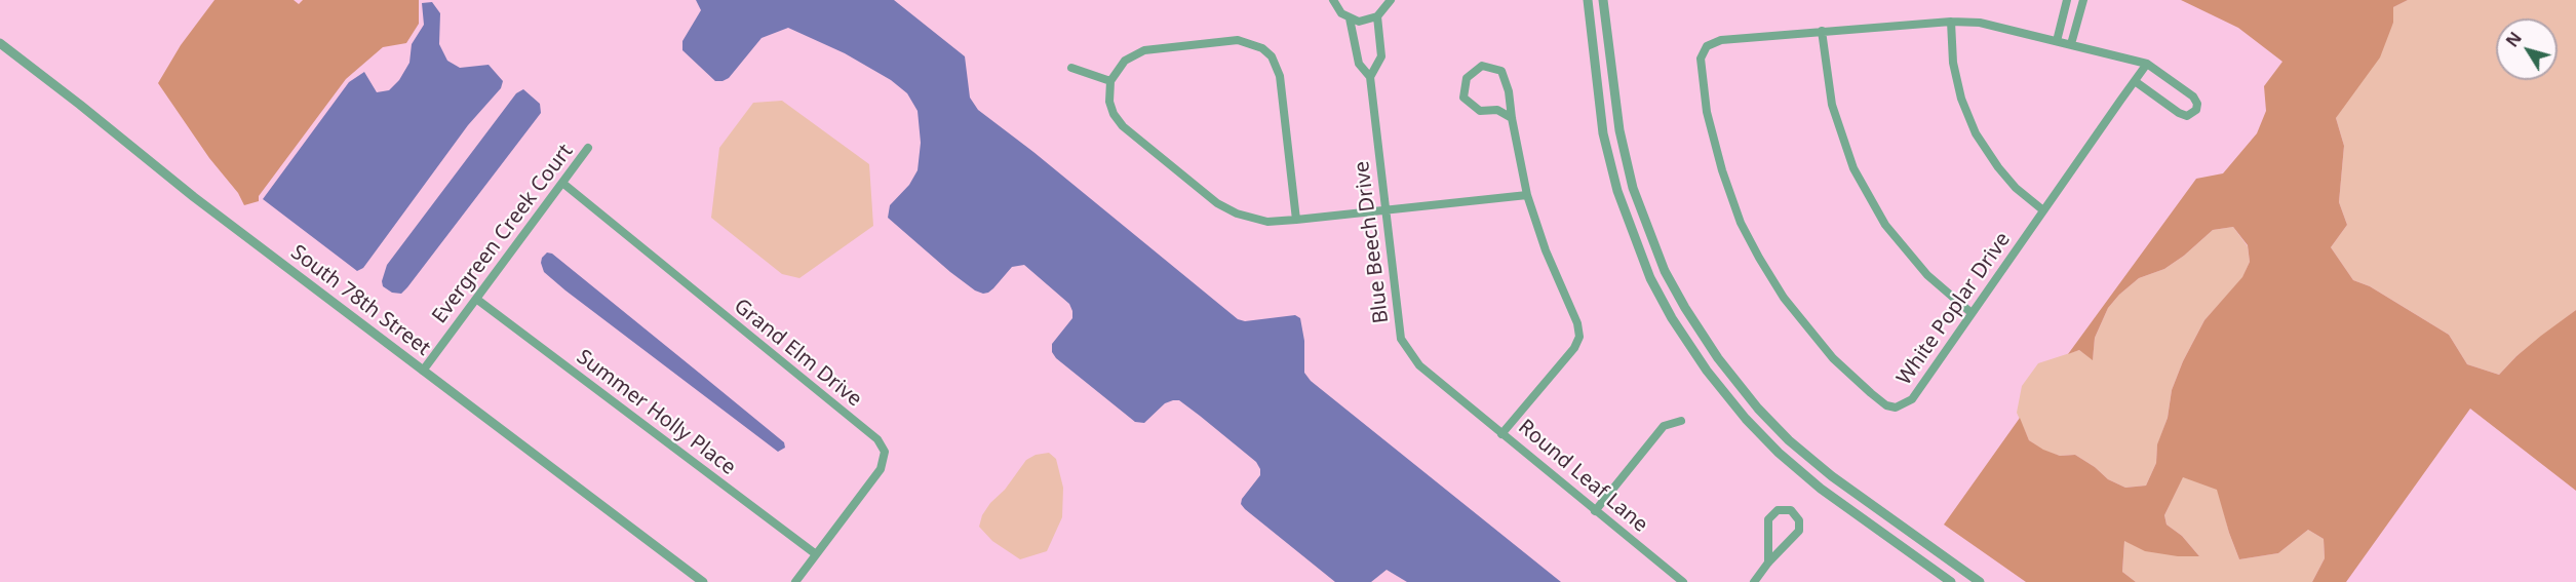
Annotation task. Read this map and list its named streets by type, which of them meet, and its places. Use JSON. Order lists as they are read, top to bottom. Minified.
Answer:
{"streets":{"street":["Evergreen Creek Court","Blue Beech Drive","South 78th Street","White Poplar Drive","Grand Elm Drive","Summer Holly Place","Round Leaf Lane"]},"crossings":[["Evergreen Creek Court","South 78th Street"],["Evergreen Creek Court","Grand Elm Drive"],["Evergreen Creek Court","Summer Holly Place"],["Blue Beech Drive","Round Leaf Lane"],["Grand Elm Drive","Summer Holly Place"]],"north":"top left"}
